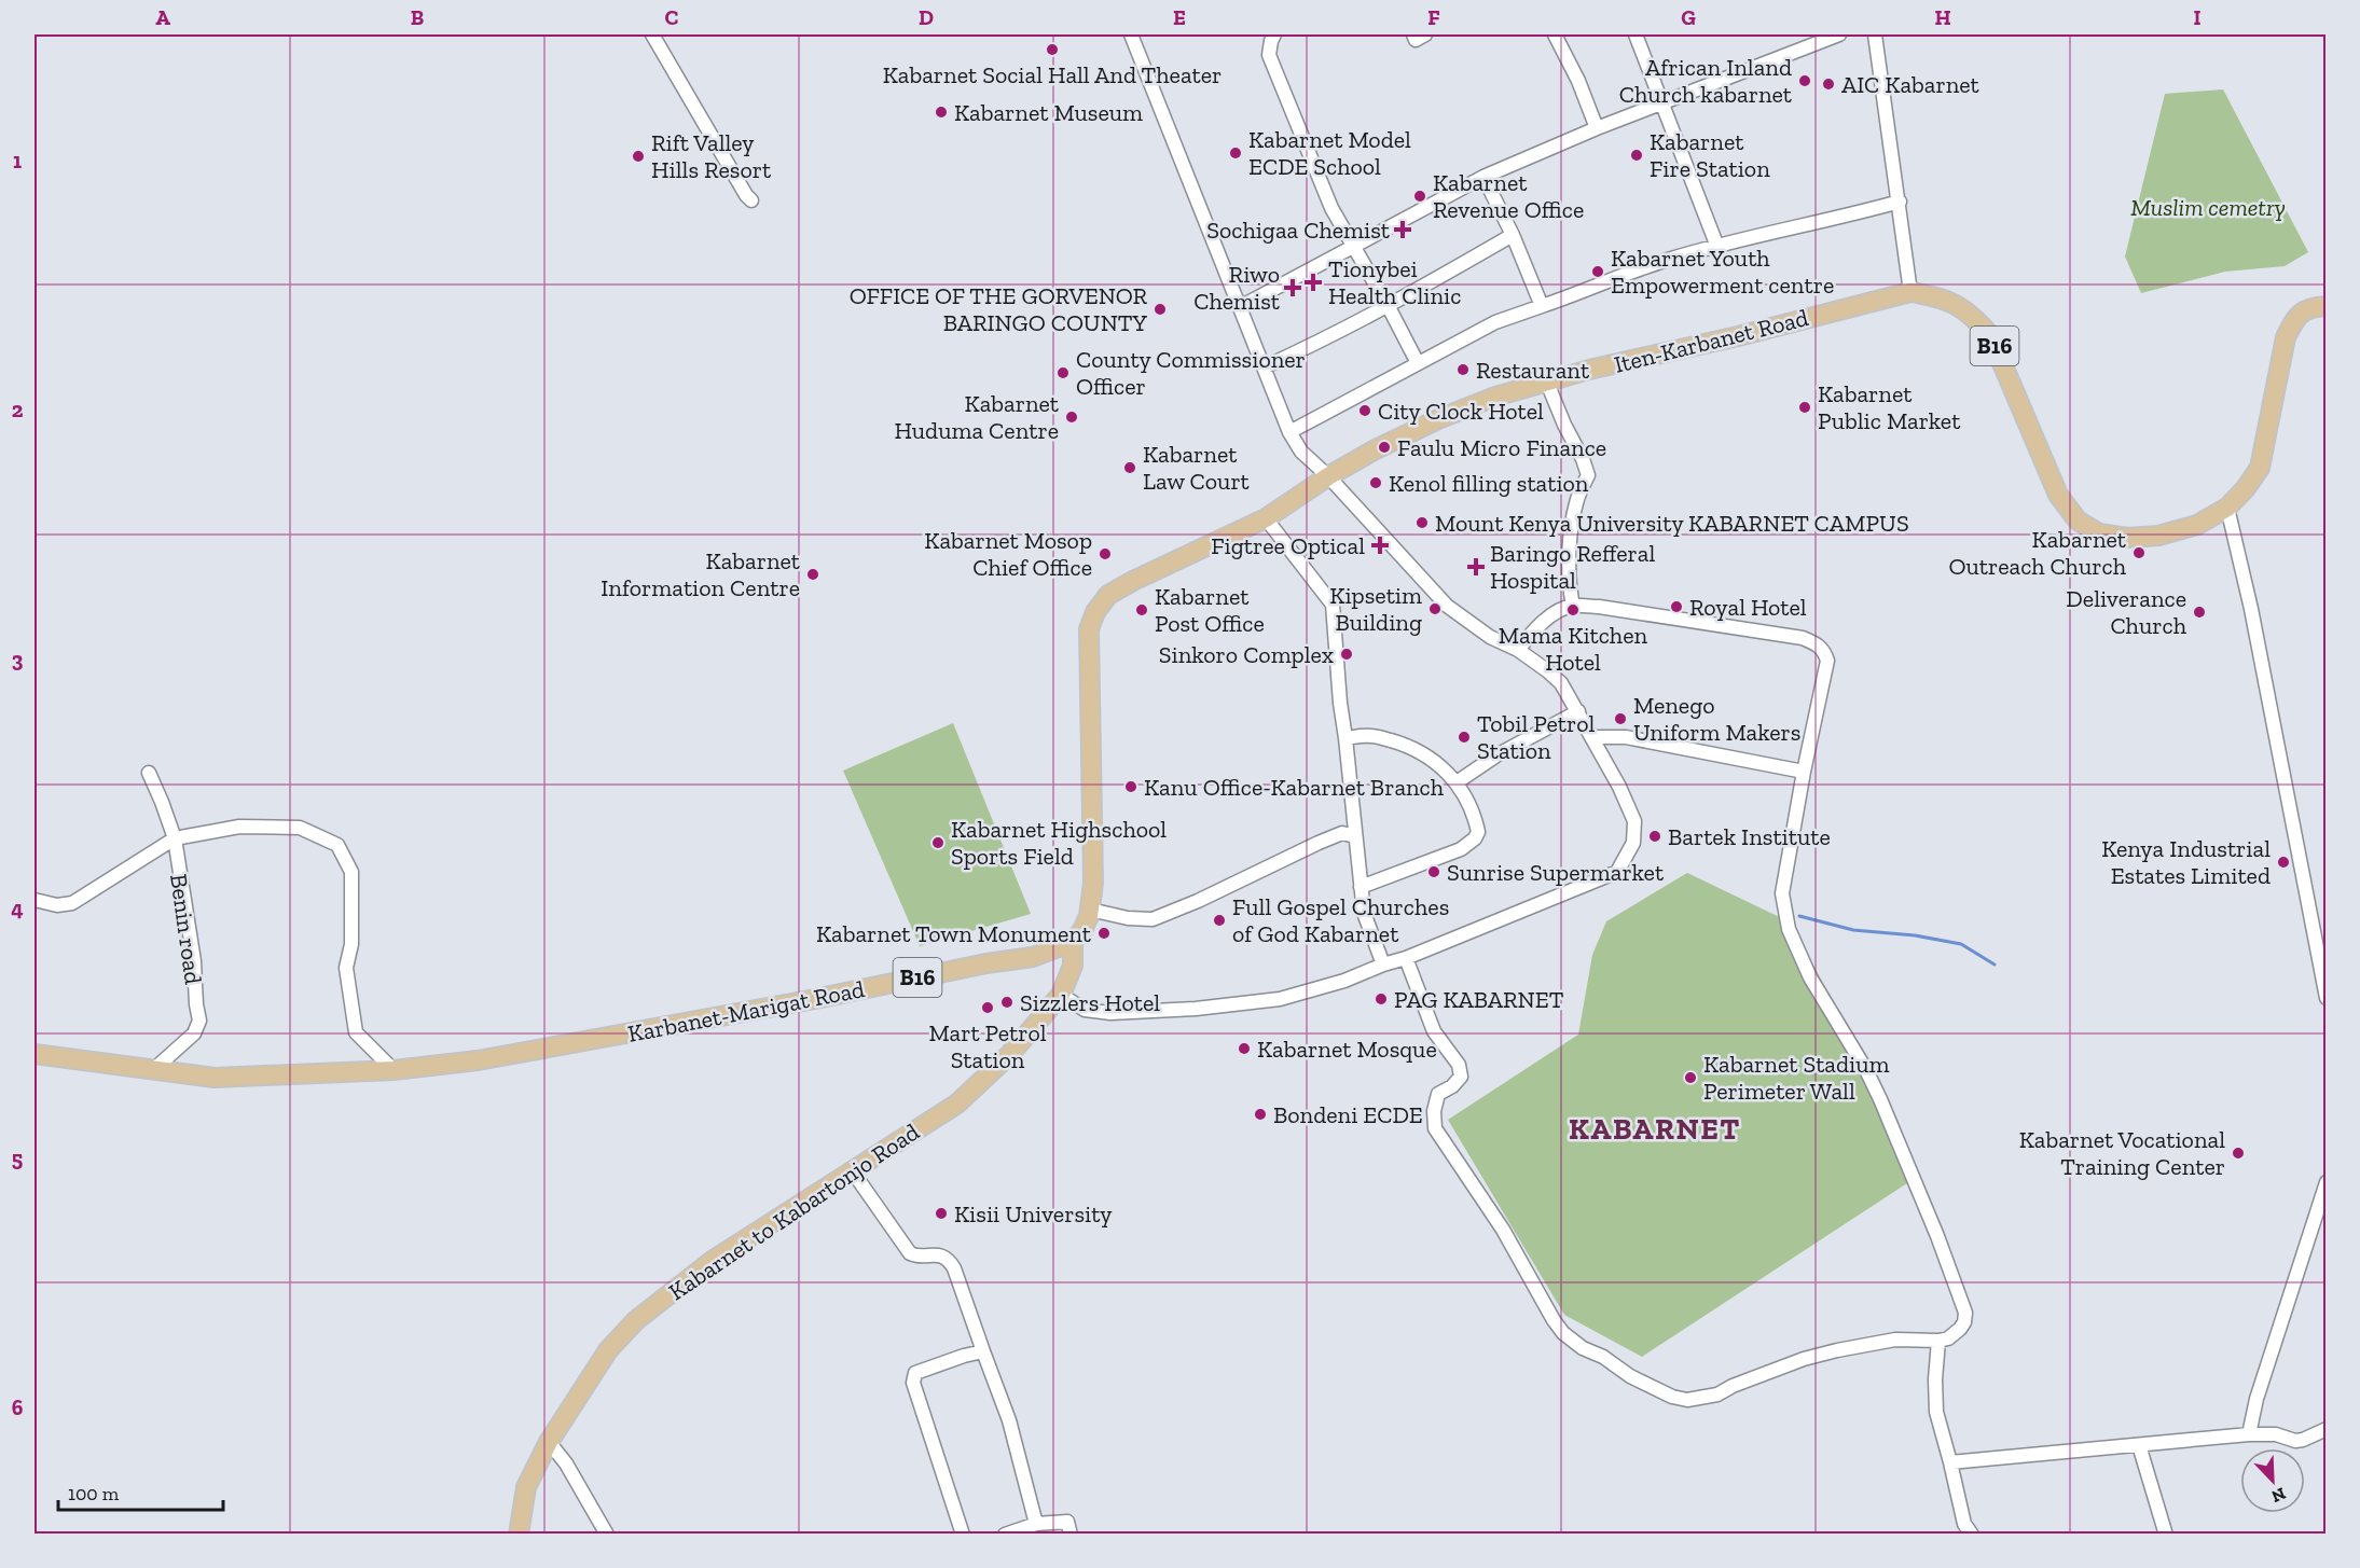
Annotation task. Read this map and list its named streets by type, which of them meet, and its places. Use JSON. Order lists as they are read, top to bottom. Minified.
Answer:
{"streets":{"main road":["Iten-Karbanet Road","B16","Karbanet-Marigat Road","Kabarnet to Kabartonjo Road"],"street":["Benin road"]},"crossings":[["Iten-Karbanet Road","B16"],["B16","Karbanet-Marigat Road"],["B16","Kabarnet to Kabartonjo Road"],["Benin road","Karbanet-Marigat Road"],["Karbanet-Marigat Road","Kabarnet to Kabartonjo Road"]],"districts":["KABARNET"],"parks":["Muslim cemetry"],"places":{"other":["Kabarnet Social Hall And Theater","African Inland Church kabarnet","AIC Kabarnet","Kabarnet Museum","Kabarnet Model ECDE School","Kabarnet Fire Station","Rift Valley Hills Resort","Kabarnet Revenue Office","Kabarnet Youth Empowerment centre","OFFICE OF THE GORVENOR BARINGO COUNTY","Restaurant","County Commissioner Officer","Kabarnet Public Market","City Clock Hotel","Kabarnet Huduma Centre","Faulu Micro Finance","Kabarnet Law Court","Kenol filling station","Mount Kenya University KABARNET CAMPUS","Kabarnet Outreach Church","Kabarnet Mosop Chief Office","Kabarnet Information Centre","Royal Hotel","Kipsetim Building","Kabarnet Post Office","Mama Kitchen Hotel","Deliverance Church","Sinkoro Complex","Menego Uniform Makers","Tobil Petrol Station","Kanu Office-Kabarnet Branch","Bartek Institute","Kabarnet Highschool Sports Field","Kenya Industrial Estates Limited","Sunrise Supermarket","Full Gospel Churches of God Kabarnet","Kabarnet Town Monument","PAG KABARNET","Sizzlers Hotel","Mart Petrol Station","Kabarnet Mosque","Kabarnet Stadium Perimeter Wall","Bondeni ECDE","Kabarnet Vocational Training Center","Kisii University"],"health":["Sochigaa Chemist","Tionybei Health Clinic","Riwo Chemist","Figtree Optical","Baringo Refferal Hospital"]},"scale_bar":"100 m","north":"bottom right","grid":{"columns":["A","B","C","D","E","F","G","H","I"],"rows":["1","2","3","4","5","6"]}}
